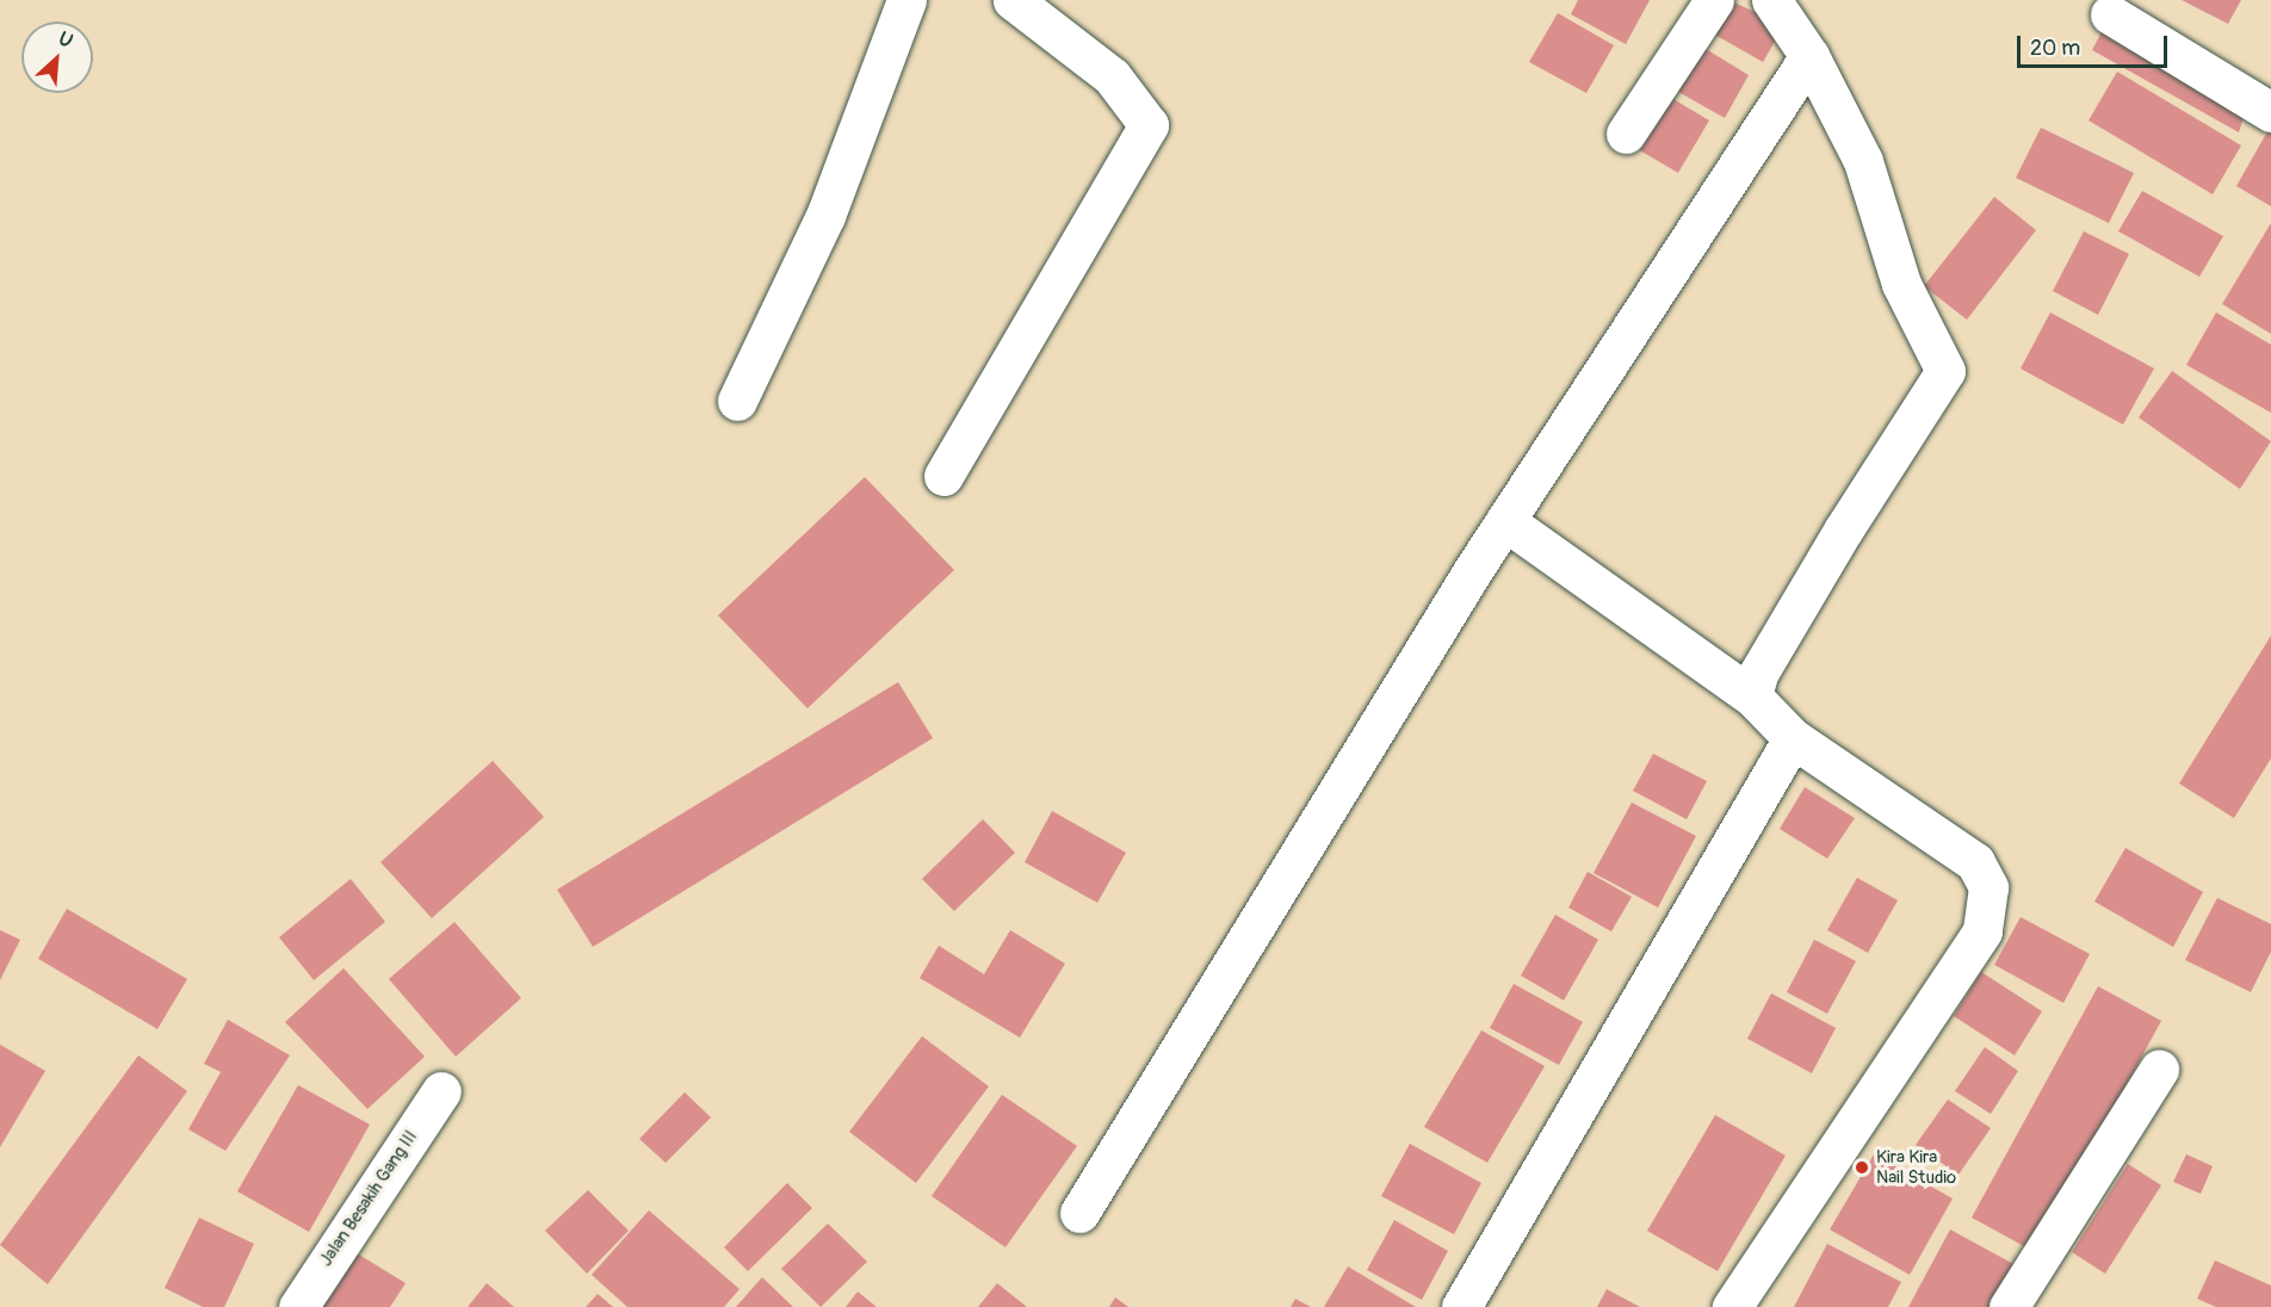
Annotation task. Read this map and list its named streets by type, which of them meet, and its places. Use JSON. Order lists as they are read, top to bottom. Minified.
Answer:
{"streets":{"street":["Jalan Besakih Gang III"]},"places":["Kira Kira Nail Studio"],"scale_bar":"20 m","north":"top right"}
